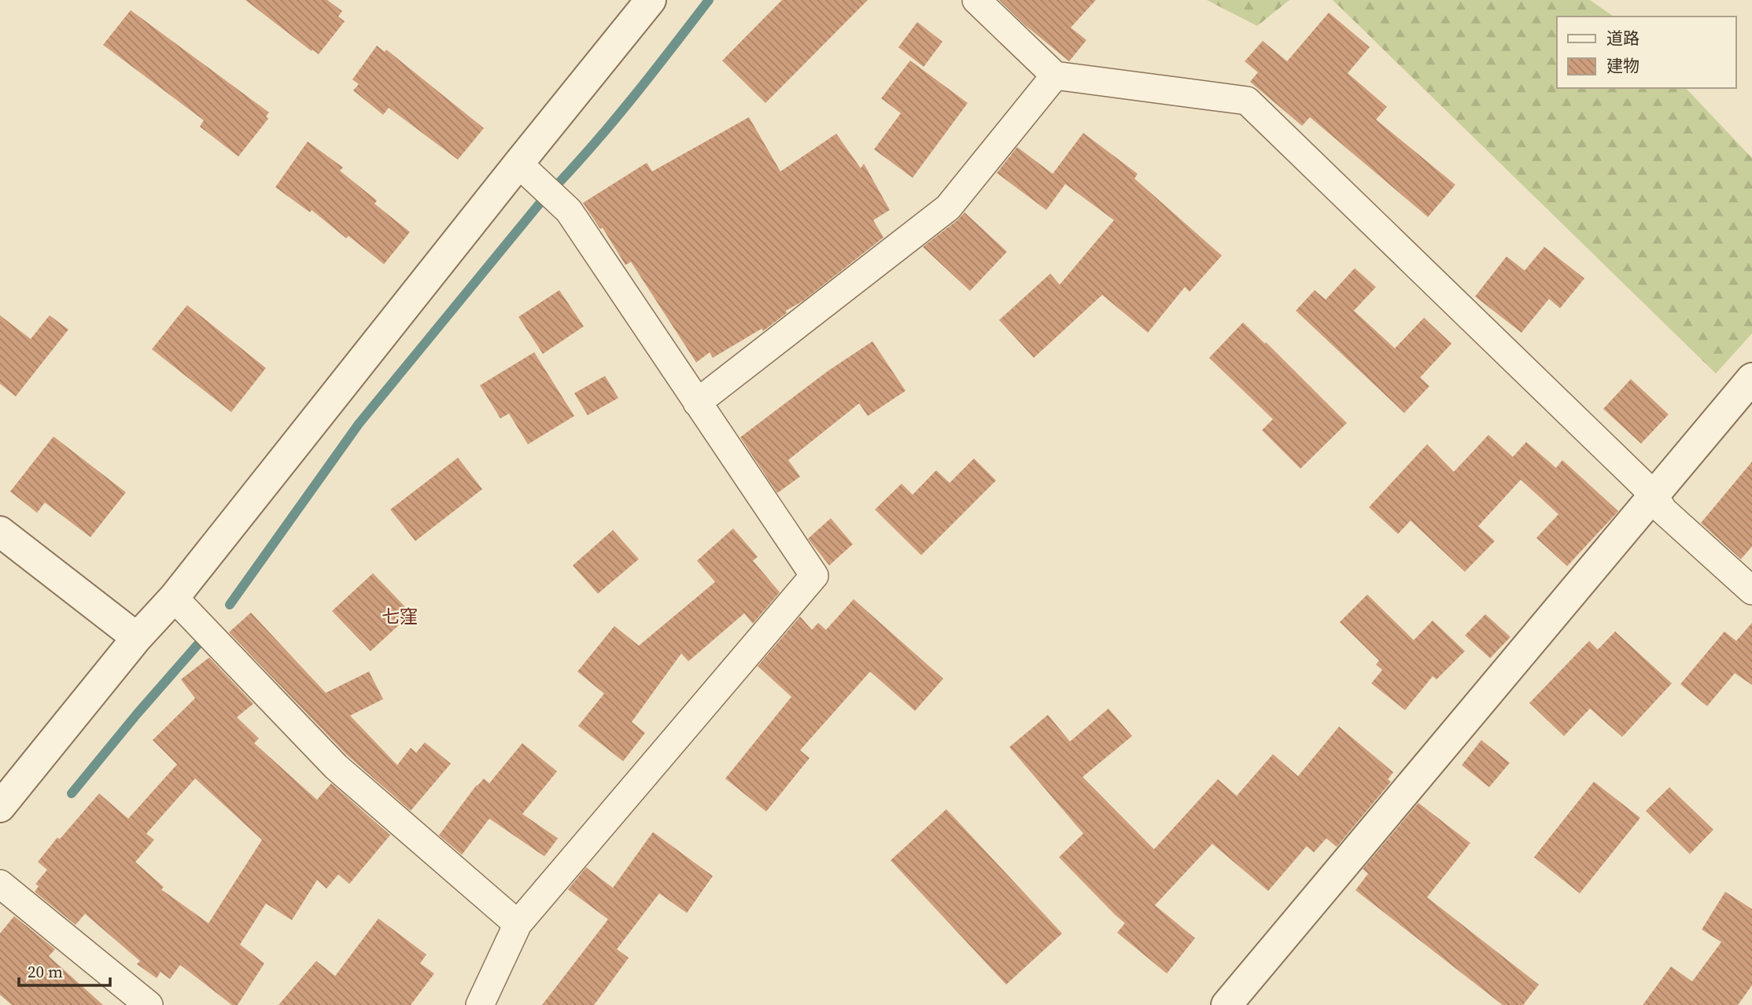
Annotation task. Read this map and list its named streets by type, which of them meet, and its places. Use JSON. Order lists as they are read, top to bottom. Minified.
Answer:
{"districts":["七窪"],"legend":["道路","建物"],"scale_bar":"20 m"}
